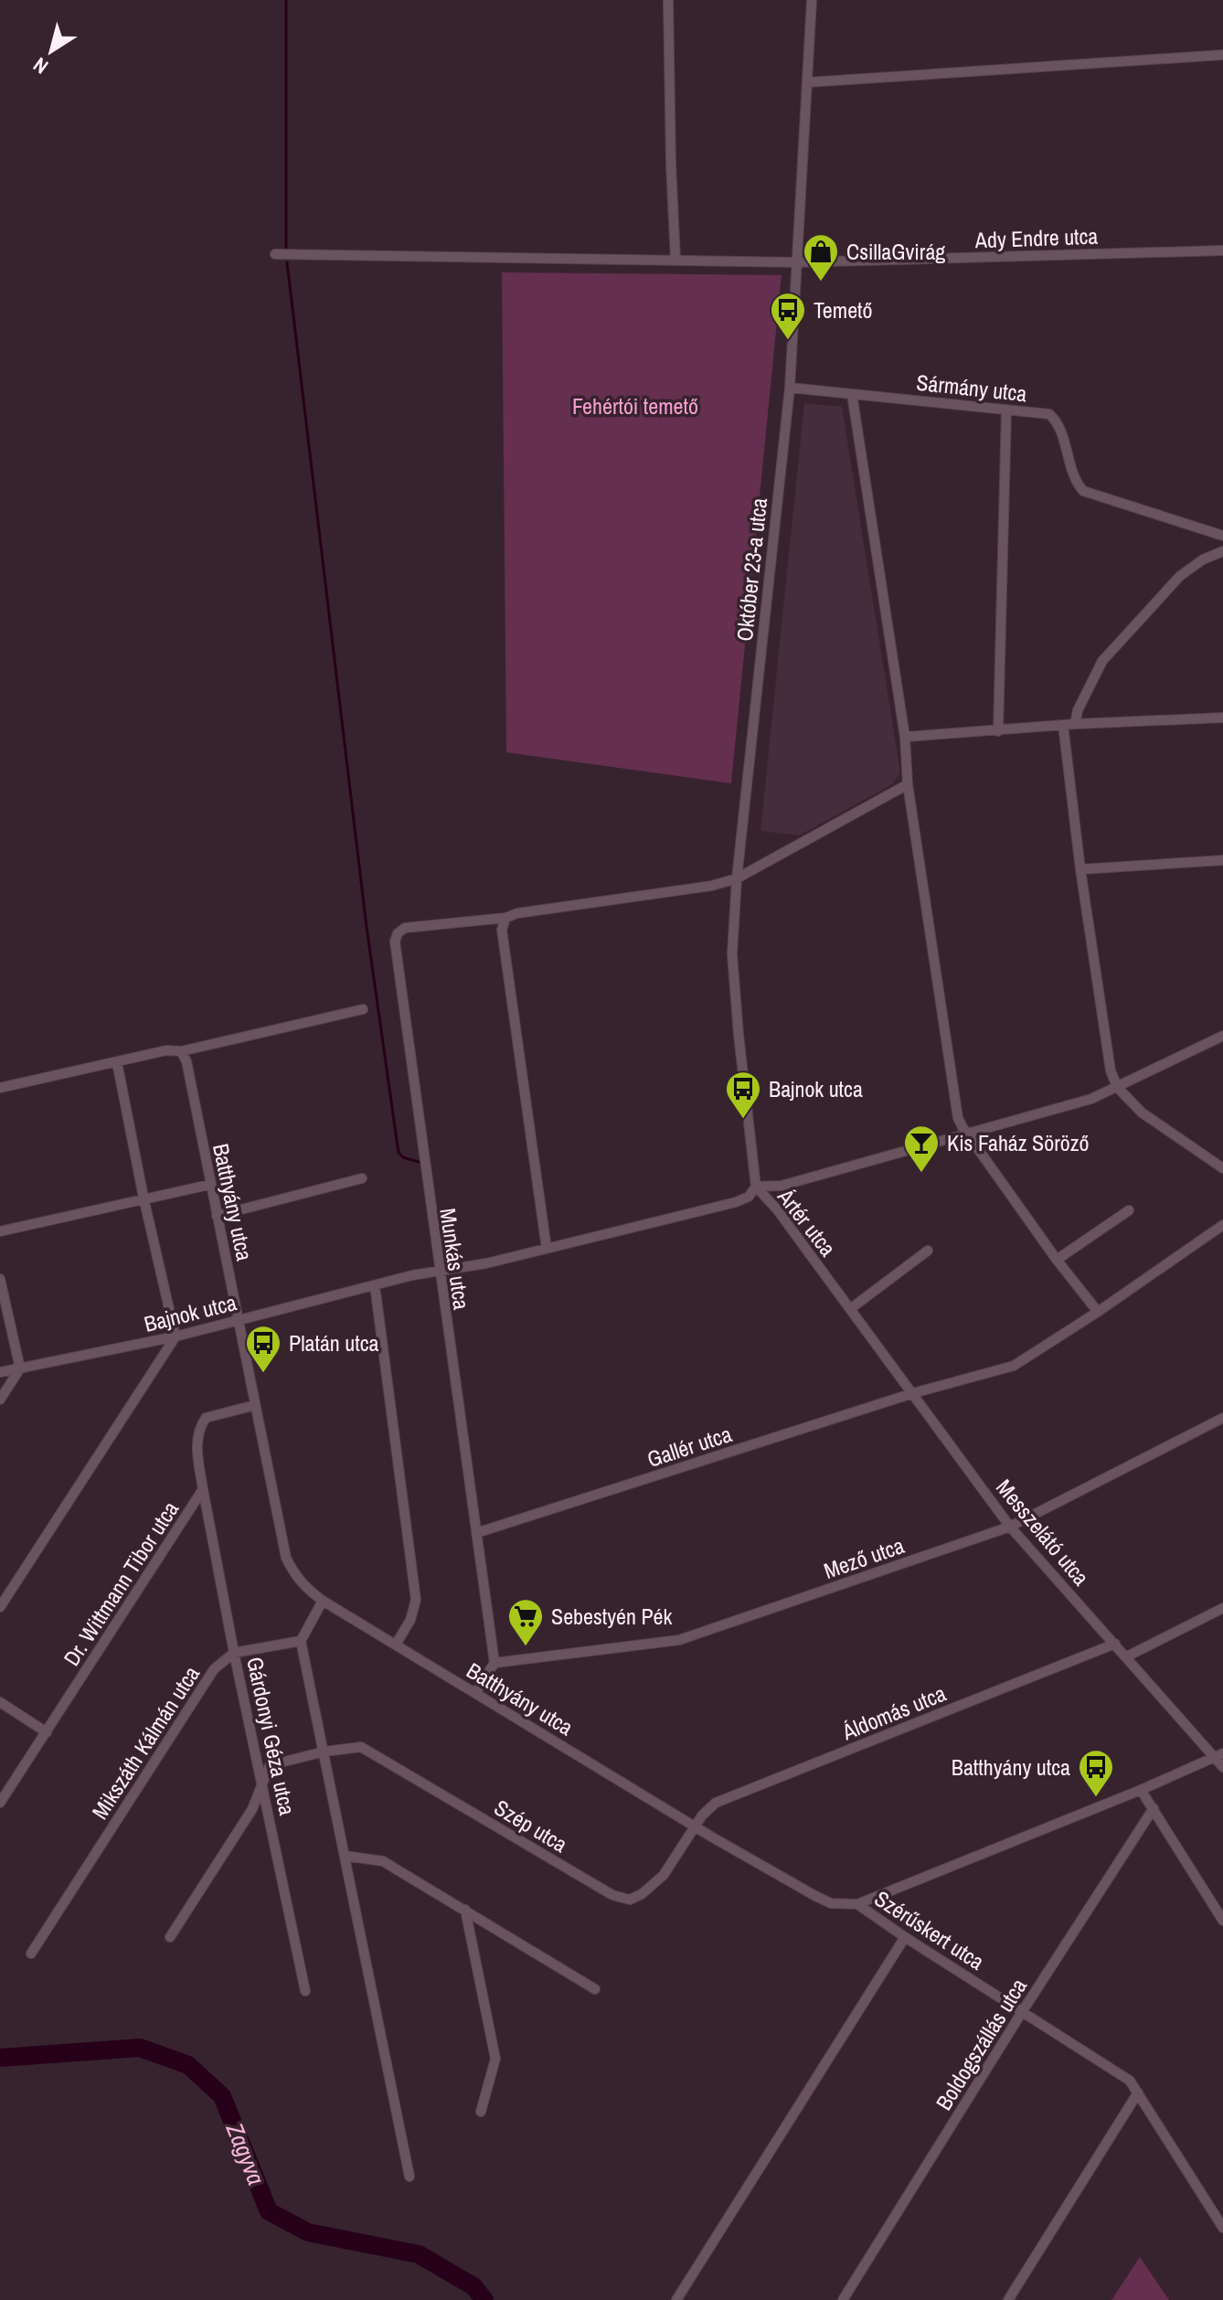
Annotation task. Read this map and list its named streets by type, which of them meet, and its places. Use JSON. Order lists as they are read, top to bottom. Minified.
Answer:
{"streets":{"street":["Ady Endre utca","Sármány utca","Október 23-a utca","Batthyány utca","Ártér utca","Munkás utca","Bajnok utca","Gallér utca","Messzelátó utca","Mező utca","Dr. Wittmann Tibor utca","Áldomás utca","Gárdonyi Géza utca","Mikszáth Kálmán utca","Szép utca","Szérűskert utca","Boldogszállás utca"]},"crossings":[["Ady Endre utca","Október 23-a utca"],["Sármány utca","Október 23-a utca"],["Október 23-a utca","Ártér utca"],["Október 23-a utca","Munkás utca"],["Batthyány utca","Bajnok utca"],["Batthyány utca","Dr. Wittmann Tibor utca"],["Batthyány utca","Áldomás utca"],["Batthyány utca","Szép utca"],["Batthyány utca","Szérűskert utca"],["Ártér utca","Munkás utca"],["Ártér utca","Bajnok utca"],["Ártér utca","Messzelátó utca"],["Munkás utca","Bajnok utca"],["Munkás utca","Gallér utca"],["Munkás utca","Mező utca"],["Gallér utca","Messzelátó utca"],["Messzelátó utca","Mező utca"],["Messzelátó utca","Áldomás utca"],["Dr. Wittmann Tibor utca","Gárdonyi Géza utca"],["Áldomás utca","Szép utca"],["Gárdonyi Géza utca","Mikszáth Kálmán utca"],["Szérűskert utca","Boldogszállás utca"]],"water":["Zagyva"],"parks":["Fehértói temető"],"places":{"shop":["CsillaGvirág"],"bus stop":["Temető","Bajnok utca","Platán utca","Batthyány utca"],"bar":["Kis Faház Söröző"],"supermarket":["Sebestyén Pék"]},"north":"bottom left"}
